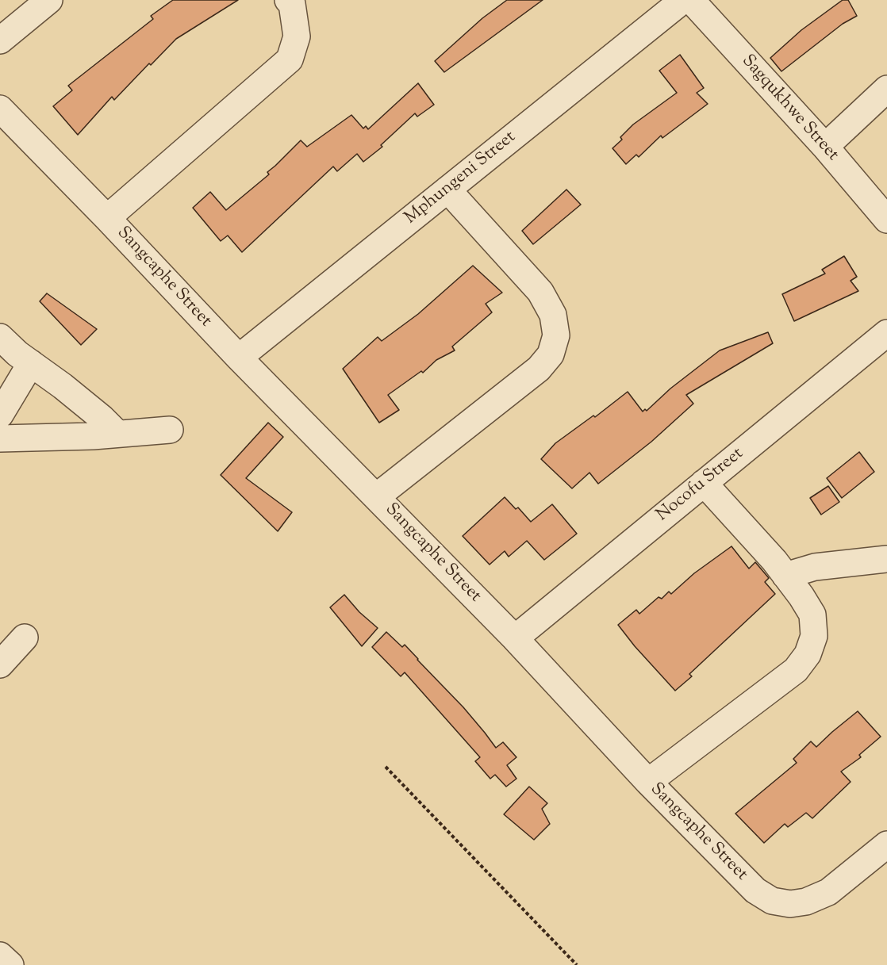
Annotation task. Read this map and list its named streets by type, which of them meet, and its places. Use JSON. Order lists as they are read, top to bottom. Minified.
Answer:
{"streets":{"street":["Sagqukhwe Street","Mphungeni Street","Sangcaphe Street","Nocofu Street"]},"crossings":[["Mphungeni Street","Sangcaphe Street"],["Sangcaphe Street","Nocofu Street"]]}
